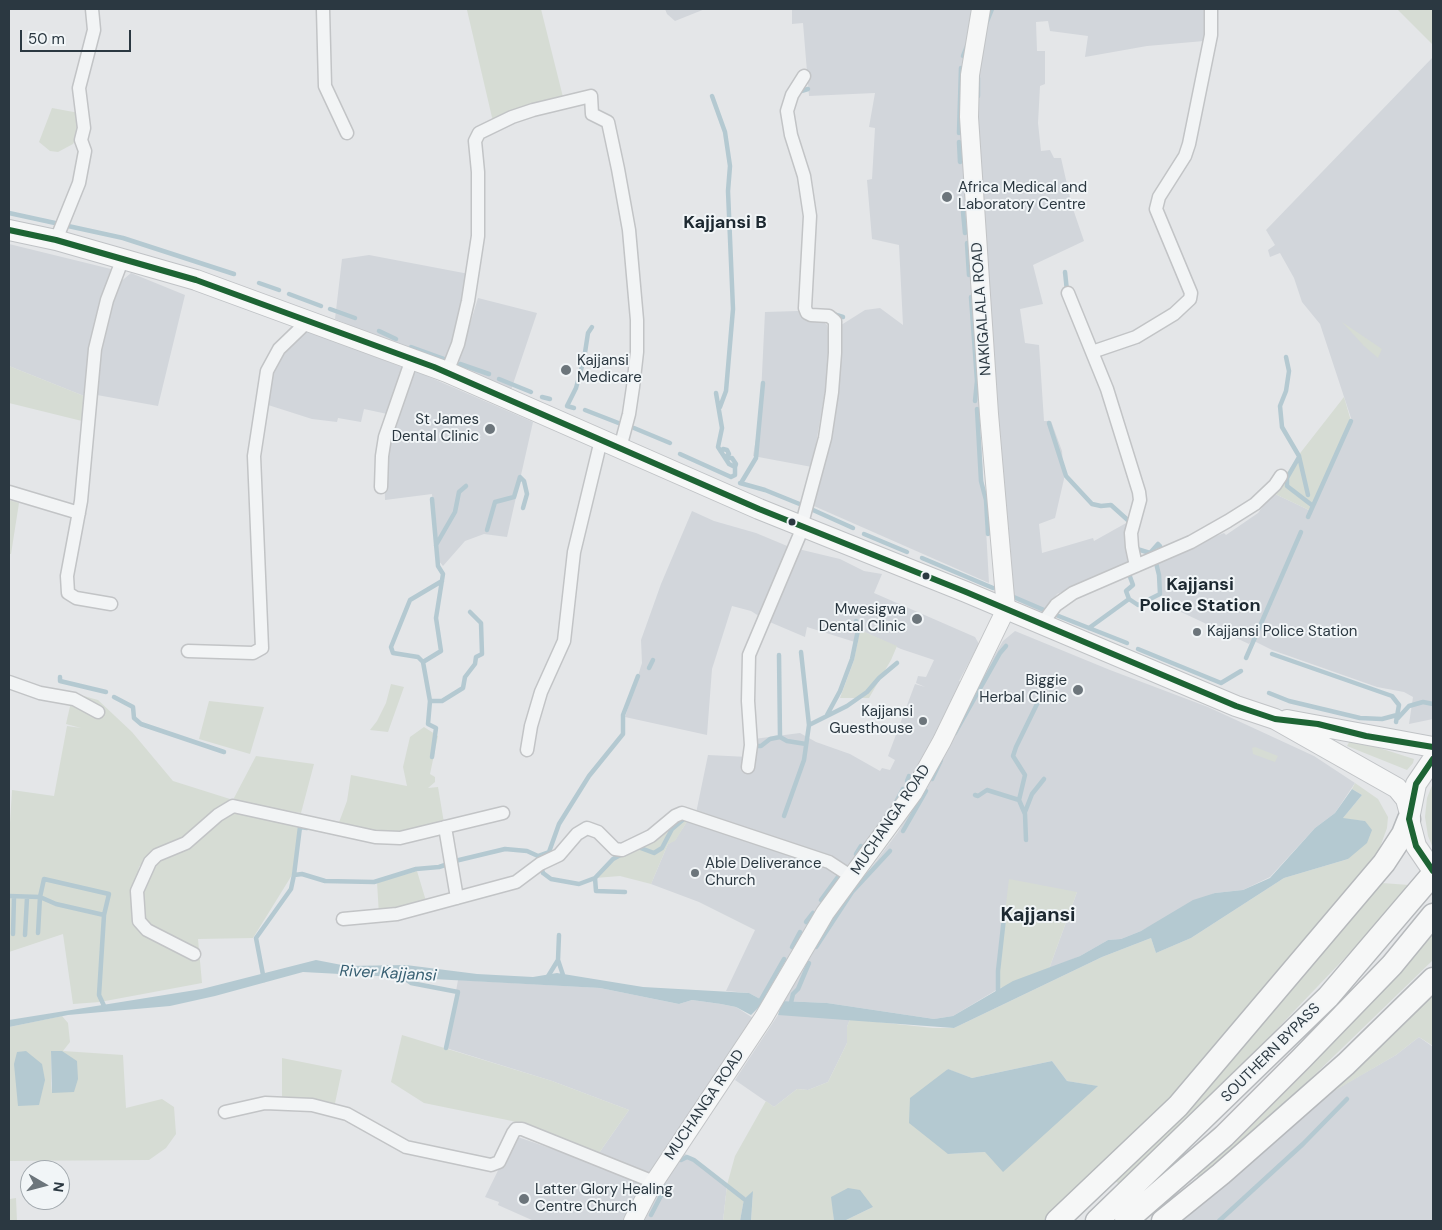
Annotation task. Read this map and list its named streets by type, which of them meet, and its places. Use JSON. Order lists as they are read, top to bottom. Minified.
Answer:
{"streets":{"highway":["SOUTHERN BYPASS"],"street":["NAKIGALALA ROAD","MUCHANGA ROAD"]},"crossings":[["NAKIGALALA ROAD","MUCHANGA ROAD"]],"districts":["Kajjansi B","Kajjansi Police Station","Kajjansi"],"water":["River Kajjansi"],"places":["Africa Medical and Laboratory Centre","Kajjansi Medicare","St James Dental Clinic","Mwesigwa Dental Clinic","Kajjansi Police Station","Biggie Herbal Clinic","Kajjansi Guesthouse","Able Deliverance Church","Latter Glory Healing Centre Church"],"scale_bar":"50 m","north":"right"}
